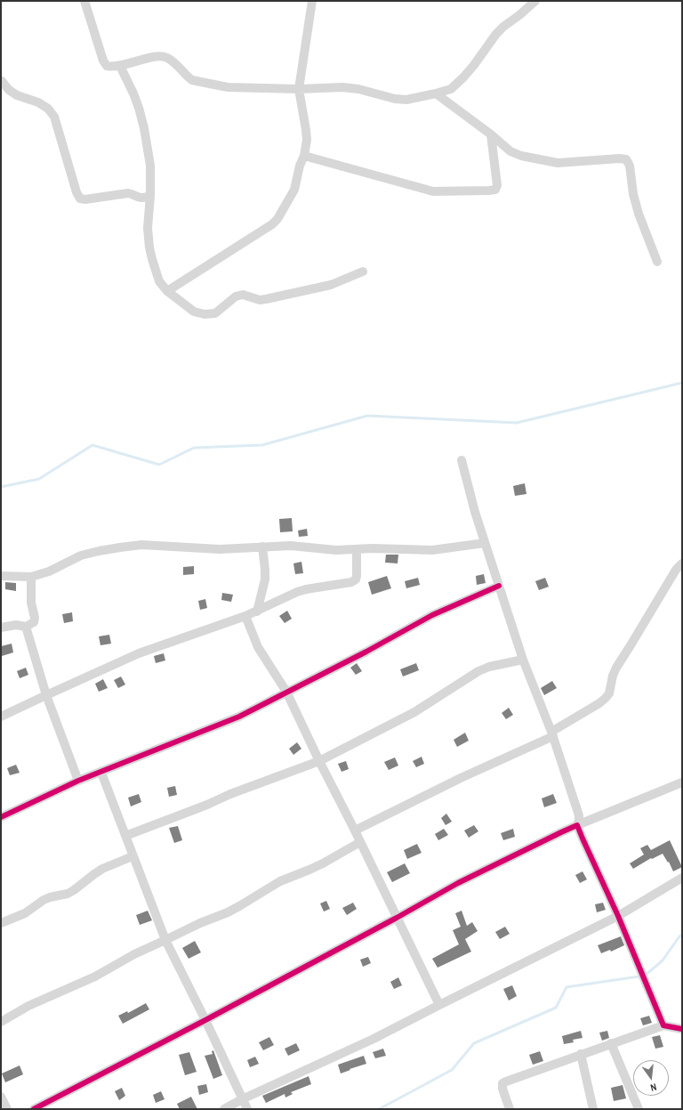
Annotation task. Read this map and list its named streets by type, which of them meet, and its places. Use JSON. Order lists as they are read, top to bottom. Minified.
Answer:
{"north":"bottom"}
